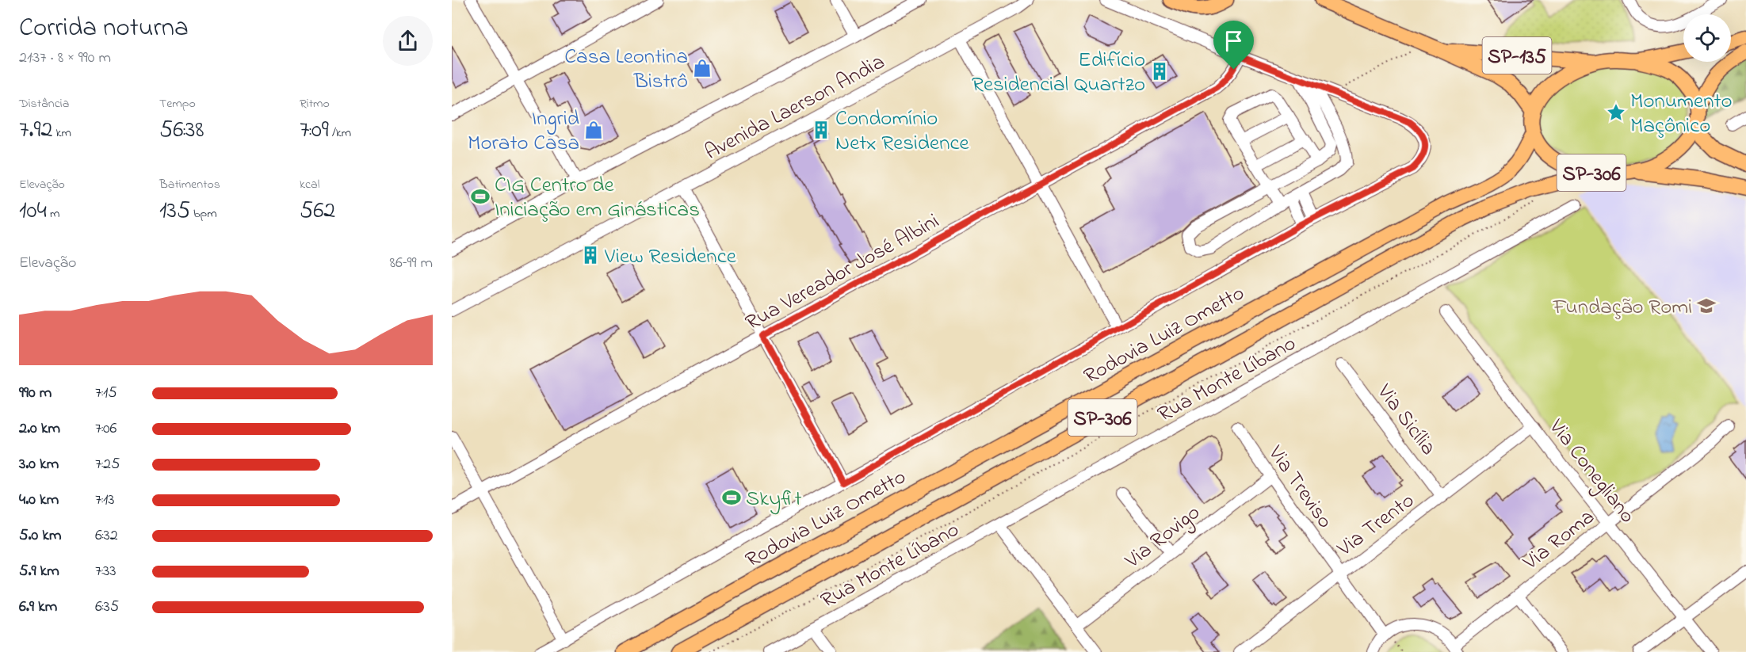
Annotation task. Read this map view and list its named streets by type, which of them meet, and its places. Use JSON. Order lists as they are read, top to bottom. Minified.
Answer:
{"streets":{"main road":["SP-135","SP-306","Rodovia Luiz Ometto"],"street":["Avenida Laerson Andia","Rua Vereador José Albini","Rua Monte Líbano","Via Sicília","Via Conegliano","Via Treviso","Via Trento","Via Rovigo","Via Roma"]},"crossings":[["SP-135","SP-306"],["SP-135","Rodovia Luiz Ometto"],["SP-306","Rodovia Luiz Ometto"],["Via Sicília","Via Trento"],["Via Conegliano","Via Trento"],["Via Conegliano","Via Roma"],["Via Treviso","Via Trento"],["Via Treviso","Via Rovigo"]],"places":{"shop":["Casa Leontina Bistrô","Ingrid Morato Casa"],"building":["Edifício Residencial Quartzo","Condomínio Netx Residence","View Residence"],"place":["Monumento Maçônico"],"sports":["CIG Centro de Iniciação em Ginásticas","Skyfit"],"school or university":["Fundação Romi"]},"page":{"heading":["Corrida noturna","21:37 · 8 × 990 m"],"stats":[["Distância","7.92 km"],["Tempo","56:38"],["Ritmo","7:09 /km"],["Elevação","104 m"],["Batimentos","135 bpm"],["kcal","562"]],"chart":["Elevação","86–99 m"],"list":[{"name":"990 m","note":"7:15"},{"name":"2.0 km","note":"7:06"},{"name":"3.0 km","note":"7:25"},{"name":"4.0 km","note":"7:13"},{"name":"5.0 km","note":"6:32"},{"name":"5.9 km","note":"7:33"},{"name":"6.9 km","note":"6:35"}]}}
